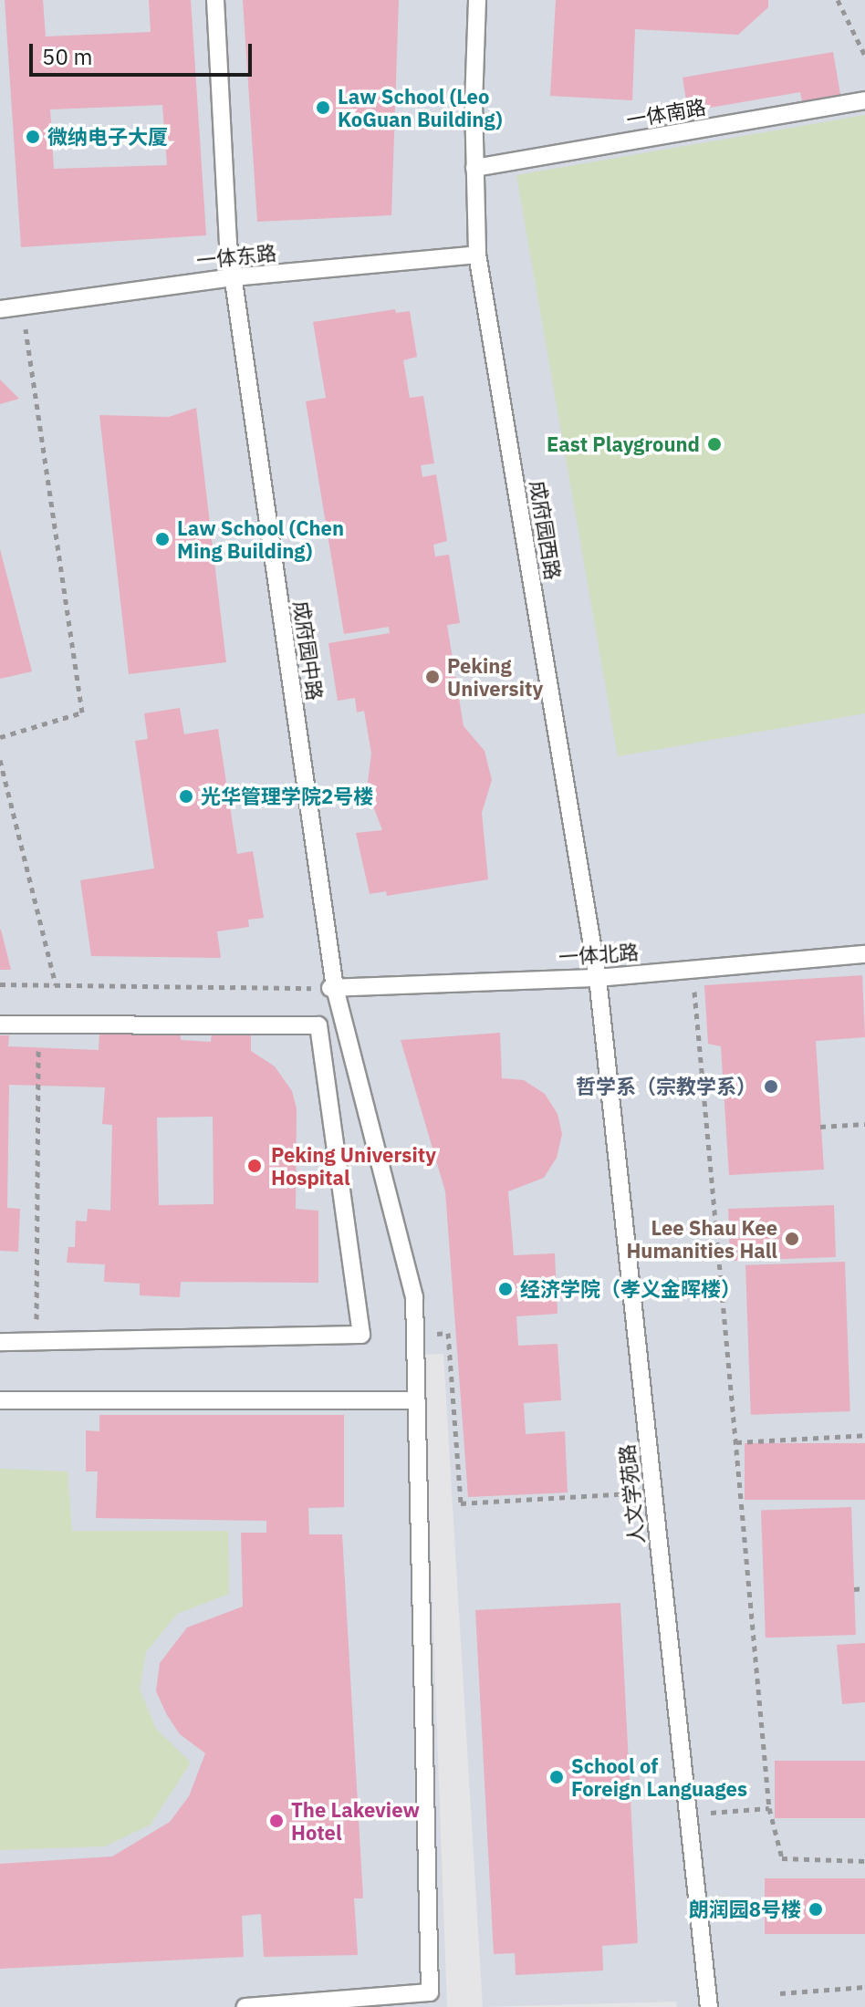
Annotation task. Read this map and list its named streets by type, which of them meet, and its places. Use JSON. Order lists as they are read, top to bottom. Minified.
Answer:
{"streets":{"lane":["一体南路","一体东路","成府园西路","成府园中路","一体北路","人文学苑路"]},"crossings":[["一体南路","成府园西路"],["一体东路","成府园西路"],["一体东路","成府园中路"],["成府园西路","一体北路"],["成府园西路","人文学苑路"],["成府园中路","一体北路"],["一体北路","人文学苑路"]],"places":["Law School (Leo KoGuan Building)","微纳电子大厦","East Playground","Law School (Chen Ming Building)","Peking University","光华管理学院2号楼","哲学系（宗教学系）","Peking University Hospital","Lee Shau Kee Humanities Hall","经济学院（孝义金晖楼）","School of Foreign Languages","The Lakeview Hotel","朗润园8号楼"],"scale_bar":"50 m"}
